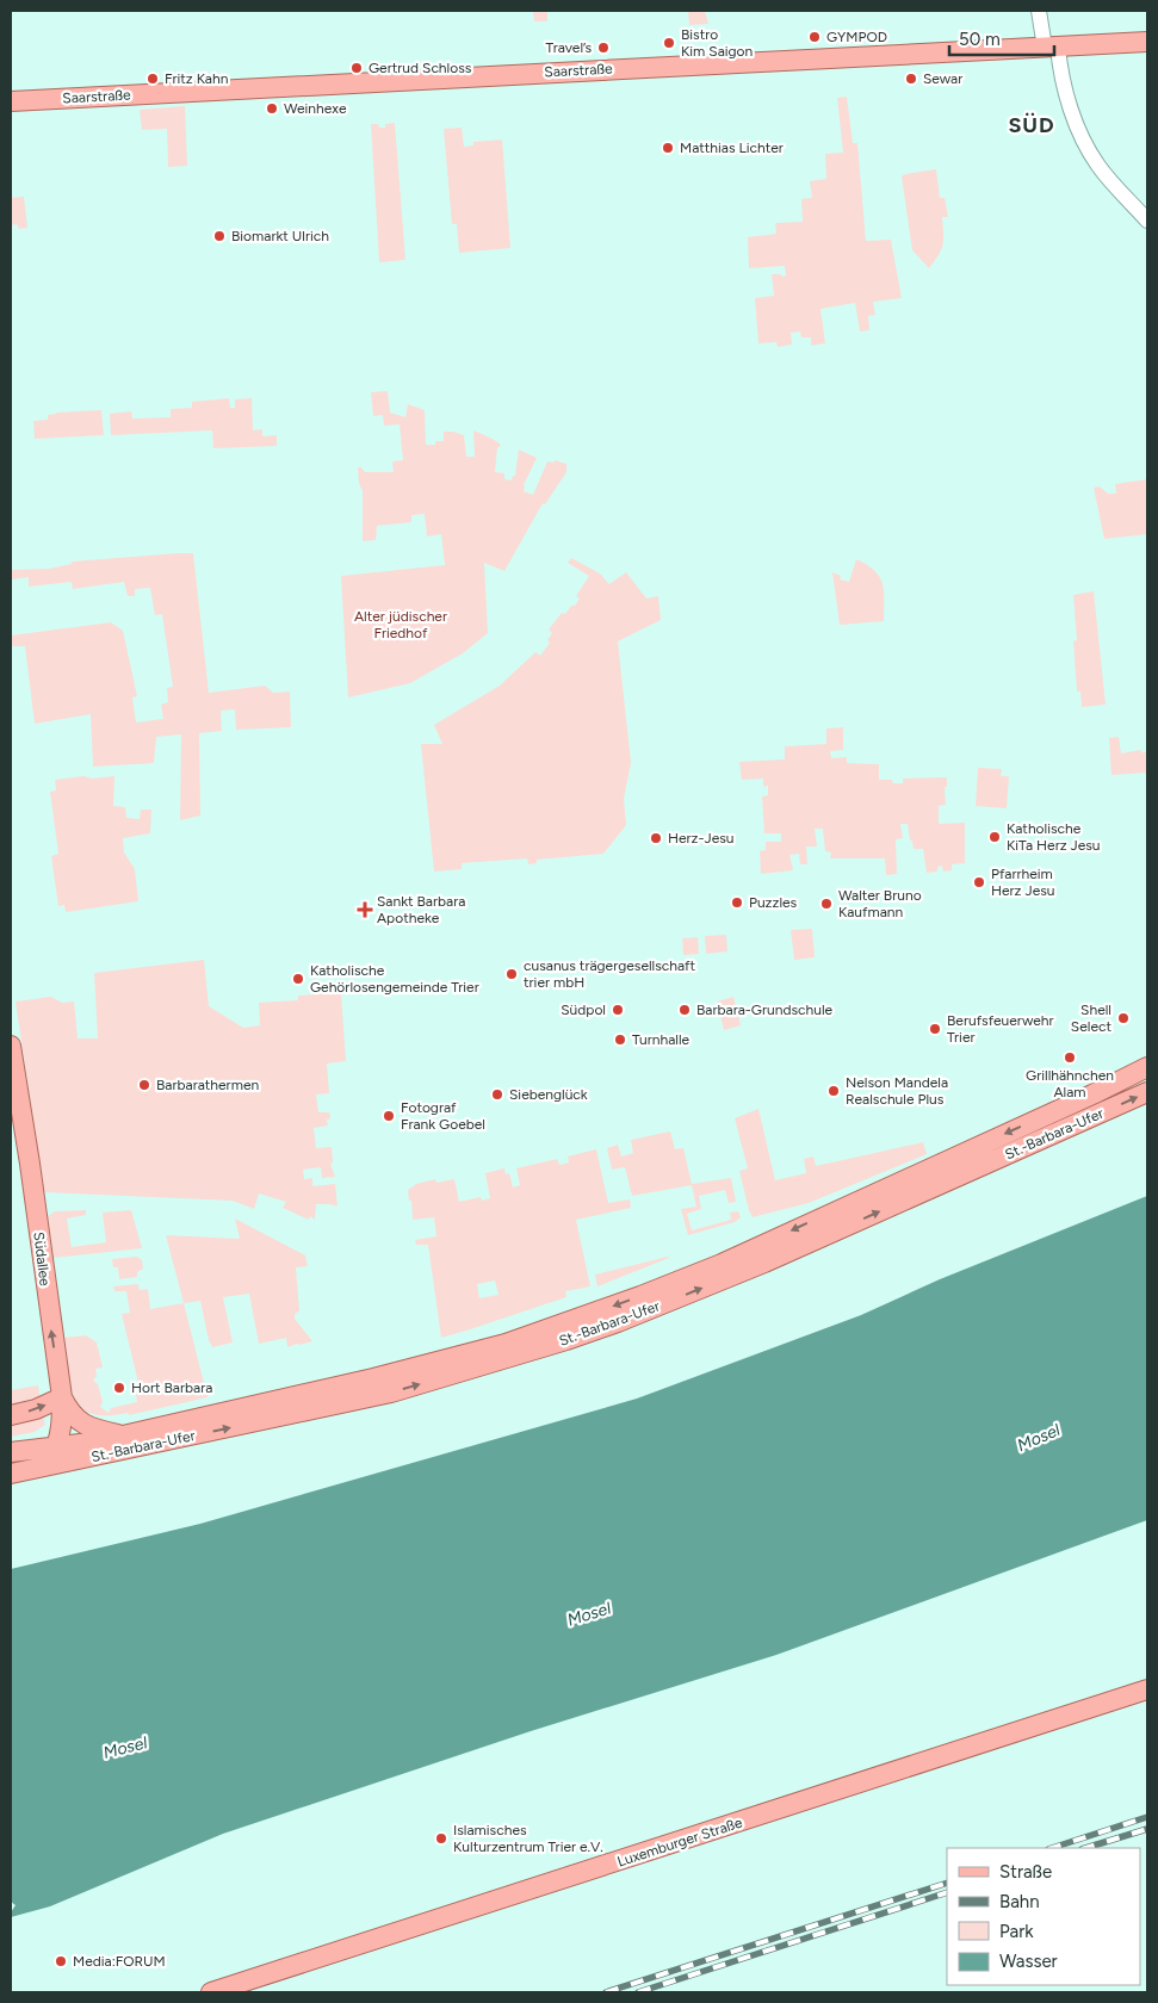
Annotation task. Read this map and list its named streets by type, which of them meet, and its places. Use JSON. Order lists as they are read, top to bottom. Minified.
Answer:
{"streets":{"main road":["Saarstraße","St.-Barbara-Ufer","Südallee","Luxemburger Straße"]},"crossings":[["St.-Barbara-Ufer","Südallee"]],"one_way":["Südallee"],"districts":["SÜD"],"water":["Mosel"],"parks":["Alter jüdischer Friedhof"],"places":{"other":["GYMPOD","Bistro Kim Saigon","Travel’s","Gertrud Schloss","Fritz Kahn","Sewar","Weinhexe","Matthias Lichter","Biomarkt Ulrich","Katholische KiTa Herz Jesu","Herz-Jesu","Pfarrheim Herz Jesu","Puzzles","Walter Bruno Kaufmann","cusanus trägergesellschaft trier mbH","Katholische Gehörlosengemeinde Trier","Südpol","Barbara-Grundschule","Shell Select","Berufsfeuerwehr Trier","Turnhalle","Grillhähnchen Alam","Barbarathermen","Nelson Mandela Realschule Plus","Siebenglück","Fotograf Frank Goebel","Hort Barbara","Islamisches Kulturzentrum Trier e.V.","Media:FORUM"],"health":["Sankt Barbara Apotheke"]},"legend":["Straße","Bahn","Park","Wasser"],"scale_bar":"50 m"}
